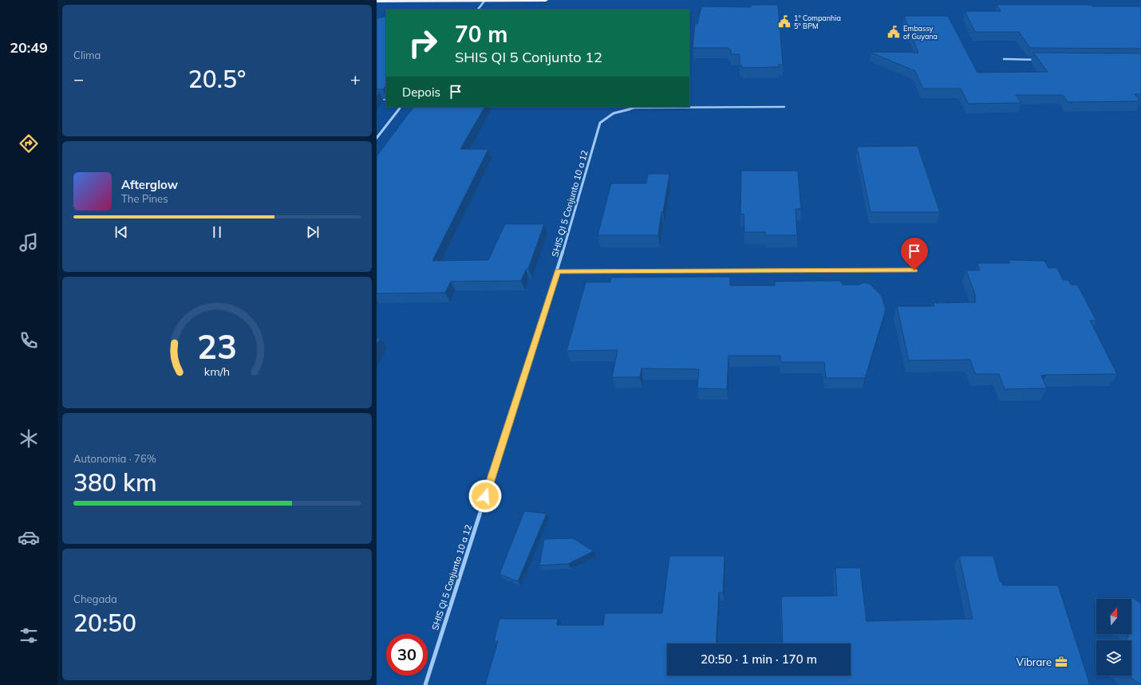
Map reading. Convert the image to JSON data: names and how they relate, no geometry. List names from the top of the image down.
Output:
{
  "streets": {
    "street": ["SHIS QI 5 Conjunto 10 a 12"]
  },
  "places": {
    "public building": ["1° Companhia 5° BPM", "Embassy of Guyana"],
    "office": ["Vibrare"]
  },
  "north": "top",
  "page": {
    "tabs": "20:49",
    "tile": [
      "Clima",
      ["Autonomia · 76%", "380 km"],
      ["Chegada", "20:50"]
    ],
    "turn": ["70 m", "SHIS QI 5 Conjunto 12"],
    "heat": ["−", "20.5°", "+"],
    "then": "Depois",
    "song": ["Afterglow", "The Pines"],
    "limit": "30",
    "trip": "20:50 · 1 min · 170 m",
    "gauge": ["23", "km/h"]
  }
}
